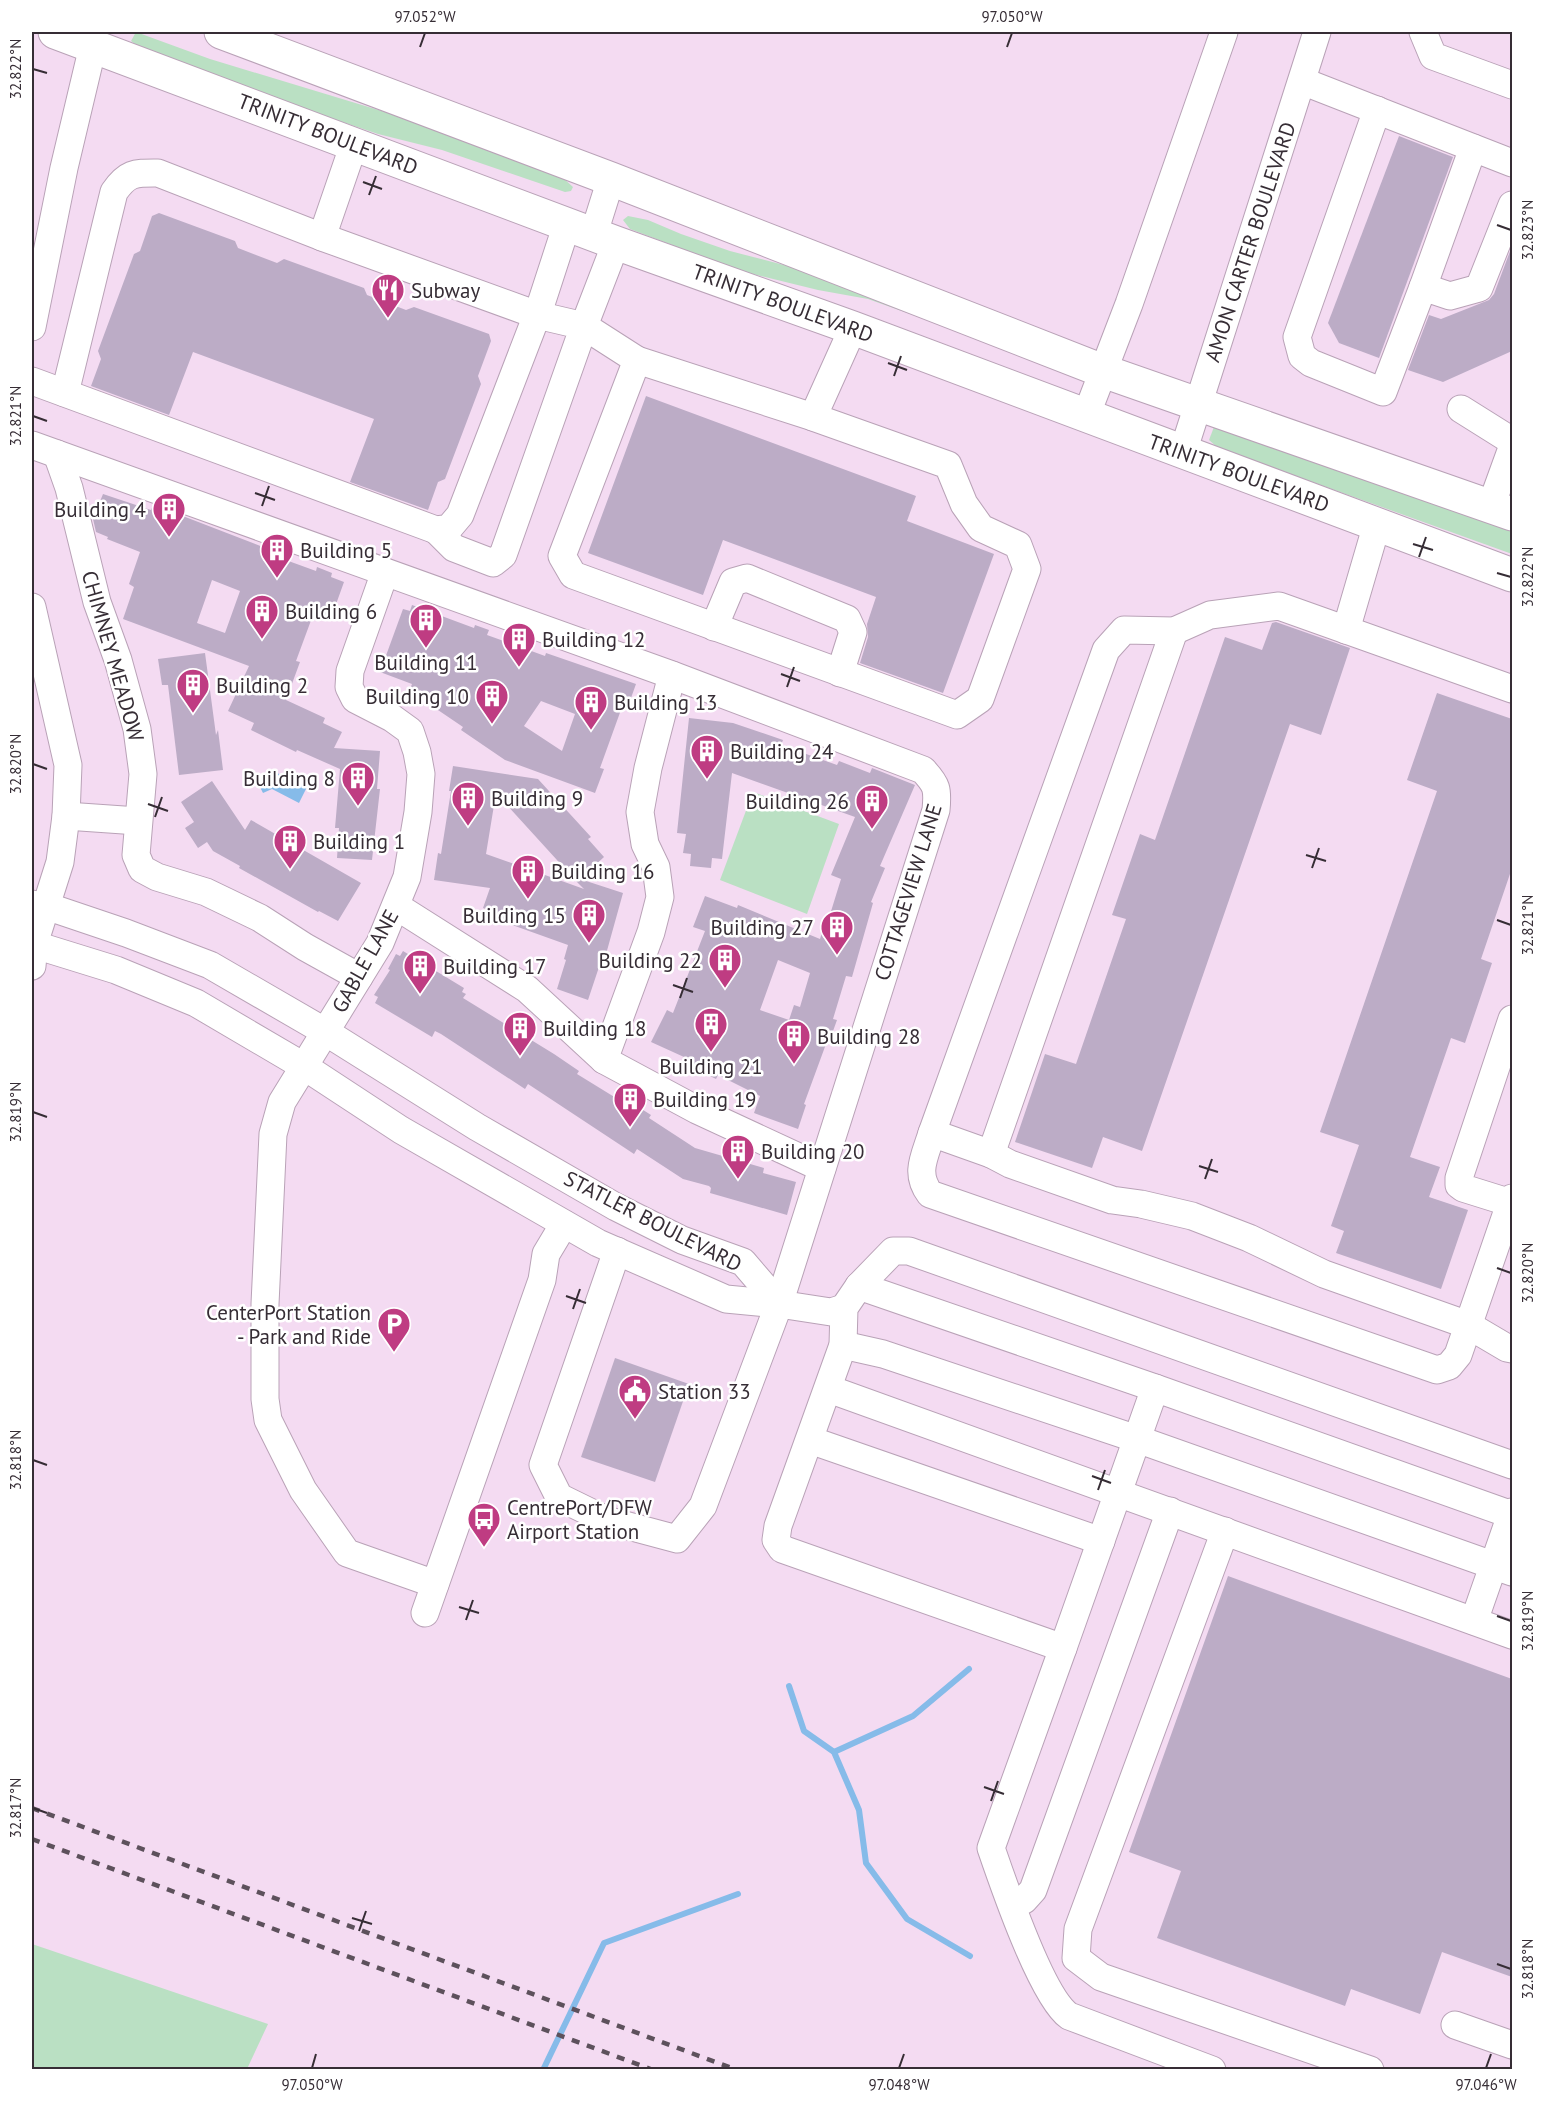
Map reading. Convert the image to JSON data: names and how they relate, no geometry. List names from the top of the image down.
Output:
{
  "streets": {
    "main road": ["TRINITY BOULEVARD"],
    "street": [
      "AMON CARTER BOULEVARD",
      "CHIMNEY MEADOW",
      "COTTAGEVIEW LANE",
      "GABLE LANE",
      "STATLER BOULEVARD"
    ]
  },
  "crossings": [
    ["TRINITY BOULEVARD", "AMON CARTER BOULEVARD"],
    ["CHIMNEY MEADOW", "COTTAGEVIEW LANE"],
    ["CHIMNEY MEADOW", "GABLE LANE"],
    ["COTTAGEVIEW LANE", "GABLE LANE"],
    ["COTTAGEVIEW LANE", "STATLER BOULEVARD"],
    ["GABLE LANE", "STATLER BOULEVARD"]
  ],
  "places": {
    "restaurant": ["Subway"],
    "building": [
      "Building 4",
      "Building 5",
      "Building 6",
      "Building 11",
      "Building 12",
      "Building 2",
      "Building 10",
      "Building 13",
      "Building 24",
      "Building 8",
      "Building 9",
      "Building 26",
      "Building 1",
      "Building 16",
      "Building 15",
      "Building 27",
      "Building 22",
      "Building 17",
      "Building 21",
      "Building 18",
      "Building 28",
      "Building 19",
      "Building 20"
    ],
    "parking": ["CenterPort Station - Park and Ride"],
    "public building": ["Station 33"],
    "bus stop": ["CentrePort/DFW Airport Station"]
  },
  "coordinates": [
    "97.052°W",
    "97.050°W",
    "32.822°N",
    "32.823°N",
    "32.821°N",
    "32.820°N",
    "32.819°N",
    "32.818°N",
    "32.817°N",
    "97.048°W",
    "97.046°W"
  ]
}
